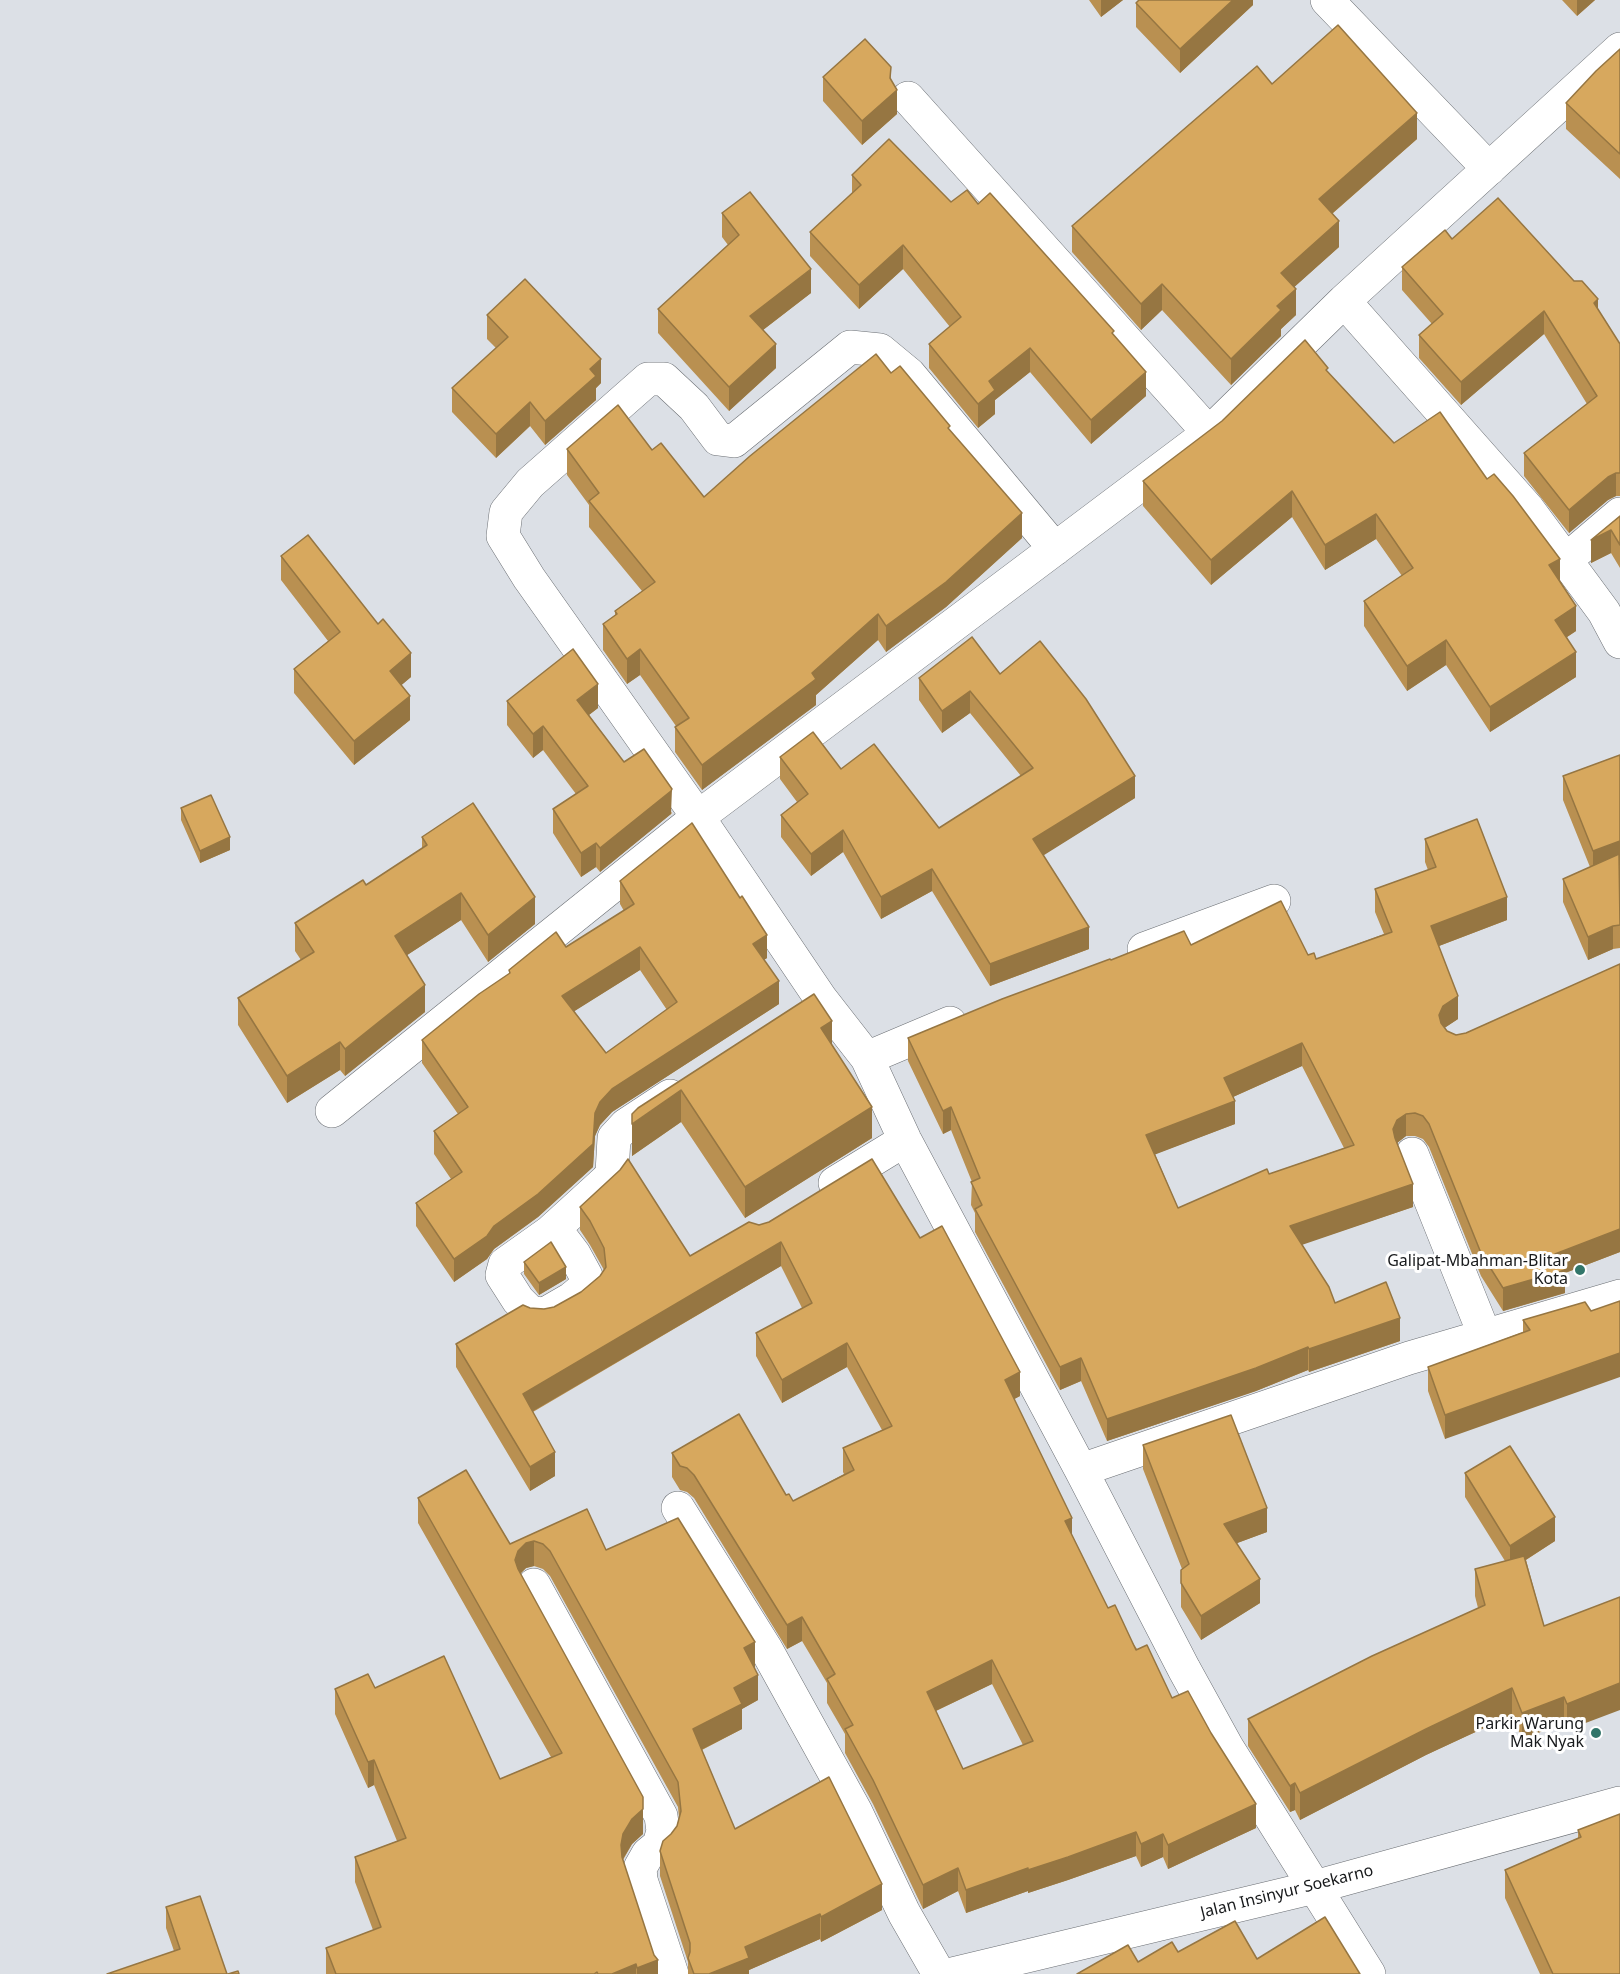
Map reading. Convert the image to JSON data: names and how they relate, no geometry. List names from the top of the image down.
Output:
{
  "streets": {
    "street": ["Jalan Insinyur Soekarno"]
  },
  "places": ["Galipat-Mbahman-Blitar Kota", "Parkir Warung Mak Nyak"]
}
